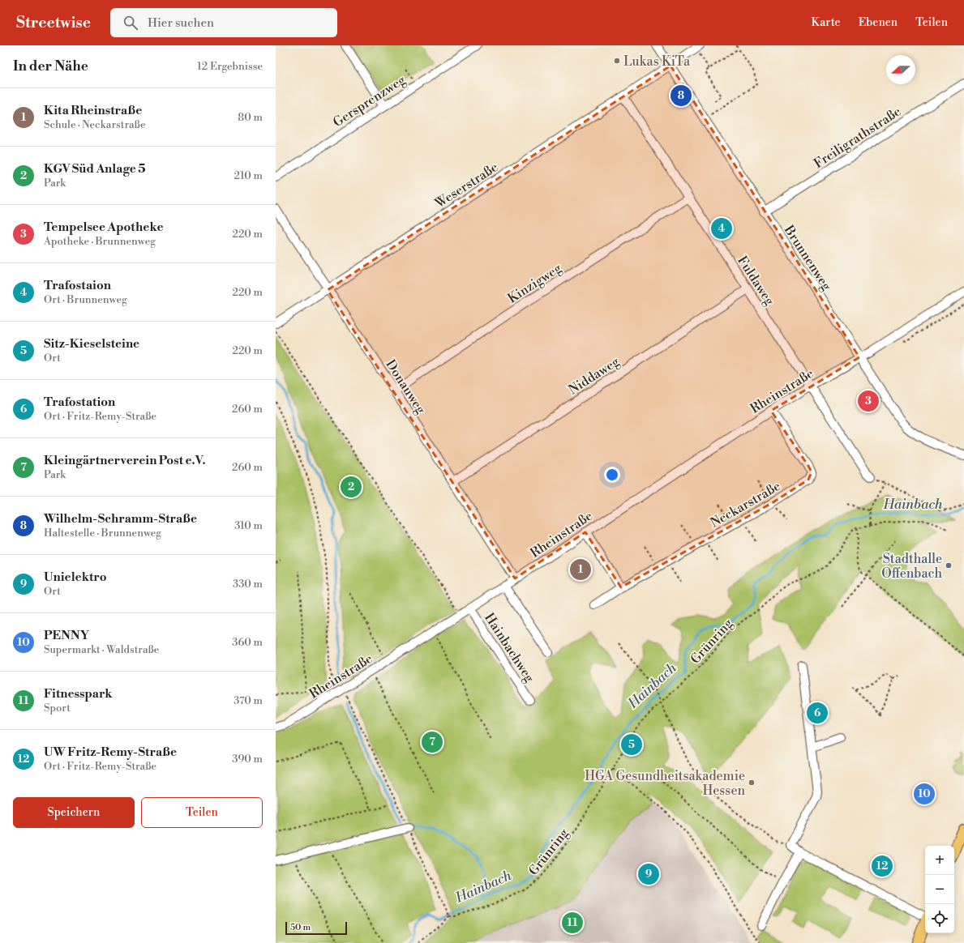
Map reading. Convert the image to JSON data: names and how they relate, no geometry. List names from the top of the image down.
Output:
{
  "streets": {
    "street": [
      "Gersprenzweg",
      "Freiligrathstraße",
      "Weserstraße",
      "Brunnenweg",
      "Fuldaweg",
      "Kinzigweg",
      "Niddaweg",
      "Donauweg",
      "Rheinstraße",
      "Neckarstraße",
      "Hainbachweg"
    ],
    "path": ["Grünring"]
  },
  "crossings": [
    ["Freiligrathstraße", "Brunnenweg"],
    ["Weserstraße", "Brunnenweg"],
    ["Weserstraße", "Fuldaweg"],
    ["Weserstraße", "Donauweg"],
    ["Brunnenweg", "Rheinstraße"],
    ["Fuldaweg", "Kinzigweg"],
    ["Fuldaweg", "Niddaweg"],
    ["Fuldaweg", "Rheinstraße"],
    ["Kinzigweg", "Donauweg"],
    ["Niddaweg", "Donauweg"],
    ["Donauweg", "Rheinstraße"],
    ["Rheinstraße", "Neckarstraße"],
    ["Rheinstraße", "Hainbachweg"]
  ],
  "water": ["Hainbach"],
  "places": ["Lukas KiTa", "Stadthalle Offenbach", "HGA Gesundheitsakademie Hessen"],
  "scale_bar": "50 m",
  "north": "left",
  "page": {
    "header": "Streetwise",
    "search": "Hier suchen",
    "nav": ["Karte", "Ebenen", "Teilen"],
    "heading": ["In der Nähe", "12 Ergebnisse"],
    "pins": [
      "8",
      "4",
      "3",
      "2",
      "1",
      "6",
      "7",
      "5",
      "10",
      "12",
      "9",
      "11"
    ],
    "list": [
      {
        "mark": "1",
        "name": "Kita Rheinstraße",
        "note": "Schule · Neckarstraße",
        "value": "80 m"
      },
      {
        "mark": "2",
        "name": "KGV Süd Anlage 5",
        "note": "Park",
        "value": "210 m"
      },
      {
        "mark": "3",
        "name": "Tempelsee Apotheke",
        "note": "Apotheke · Brunnenweg",
        "value": "220 m"
      },
      {
        "mark": "4",
        "name": "Trafostaion",
        "note": "Ort · Brunnenweg",
        "value": "220 m"
      },
      {
        "mark": "5",
        "name": "Sitz-Kieselsteine",
        "note": "Ort",
        "value": "220 m"
      },
      {
        "mark": "6",
        "name": "Trafostation",
        "note": "Ort · Fritz-Remy-Straße",
        "value": "260 m"
      },
      {
        "mark": "7",
        "name": "Kleingärtnerverein Post e.V.",
        "note": "Park",
        "value": "260 m"
      },
      {
        "mark": "8",
        "name": "Wilhelm-Schramm-Straße",
        "note": "Haltestelle · Brunnenweg",
        "value": "310 m"
      },
      {
        "mark": "9",
        "name": "Unielektro",
        "note": "Ort",
        "value": "330 m"
      },
      {
        "mark": "10",
        "name": "PENNY",
        "note": "Supermarkt · Waldstraße",
        "value": "360 m"
      },
      {
        "mark": "11",
        "name": "Fitnesspark",
        "note": "Sport",
        "value": "370 m"
      },
      {
        "mark": "12",
        "name": "UW Fritz-Remy-Straße",
        "note": "Ort · Fritz-Remy-Straße",
        "value": "390 m"
      }
    ],
    "buttons": ["Speichern", "Teilen"],
    "map_buttons": ["+", "−"],
    "scale": "50 m"
  }
}
